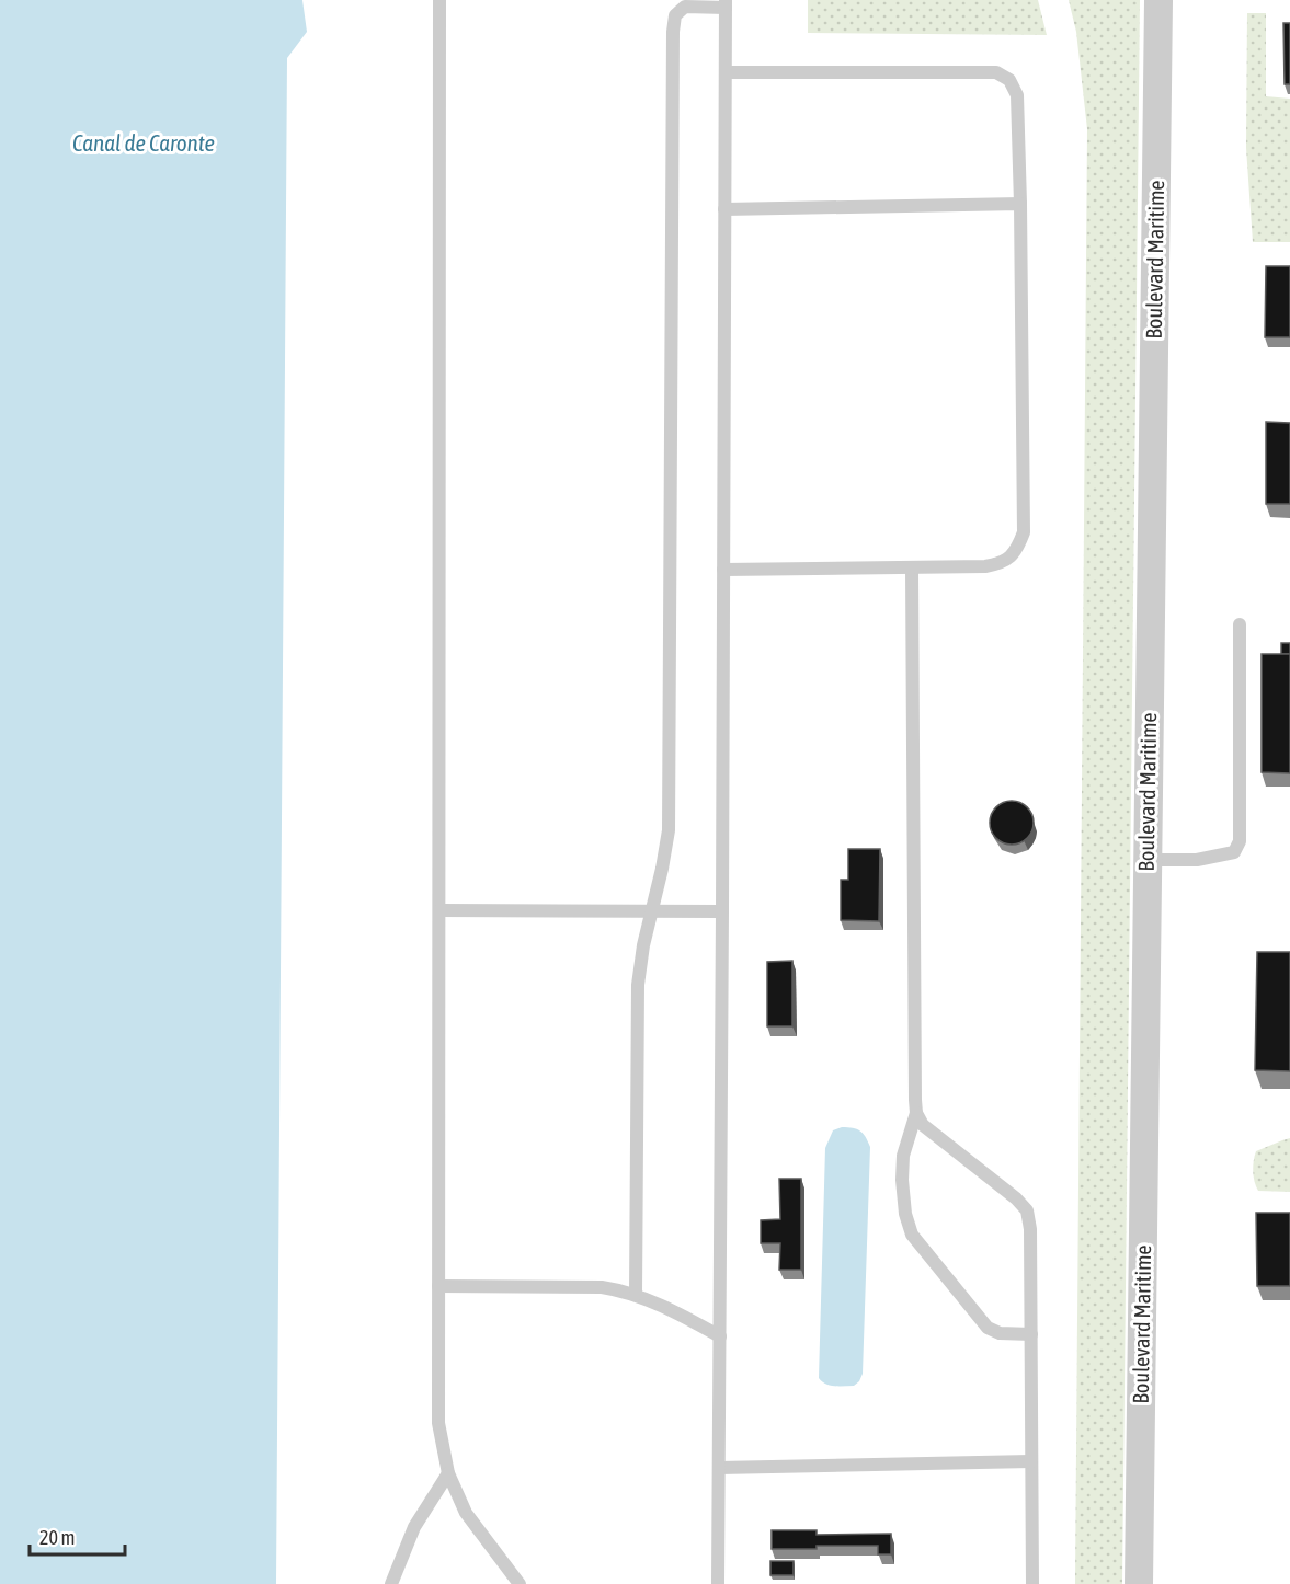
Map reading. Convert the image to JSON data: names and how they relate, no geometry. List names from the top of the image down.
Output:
{
  "streets": {
    "street": ["Boulevard Maritime"]
  },
  "water": ["Canal de Caronte"],
  "scale_bar": "20 m"
}
